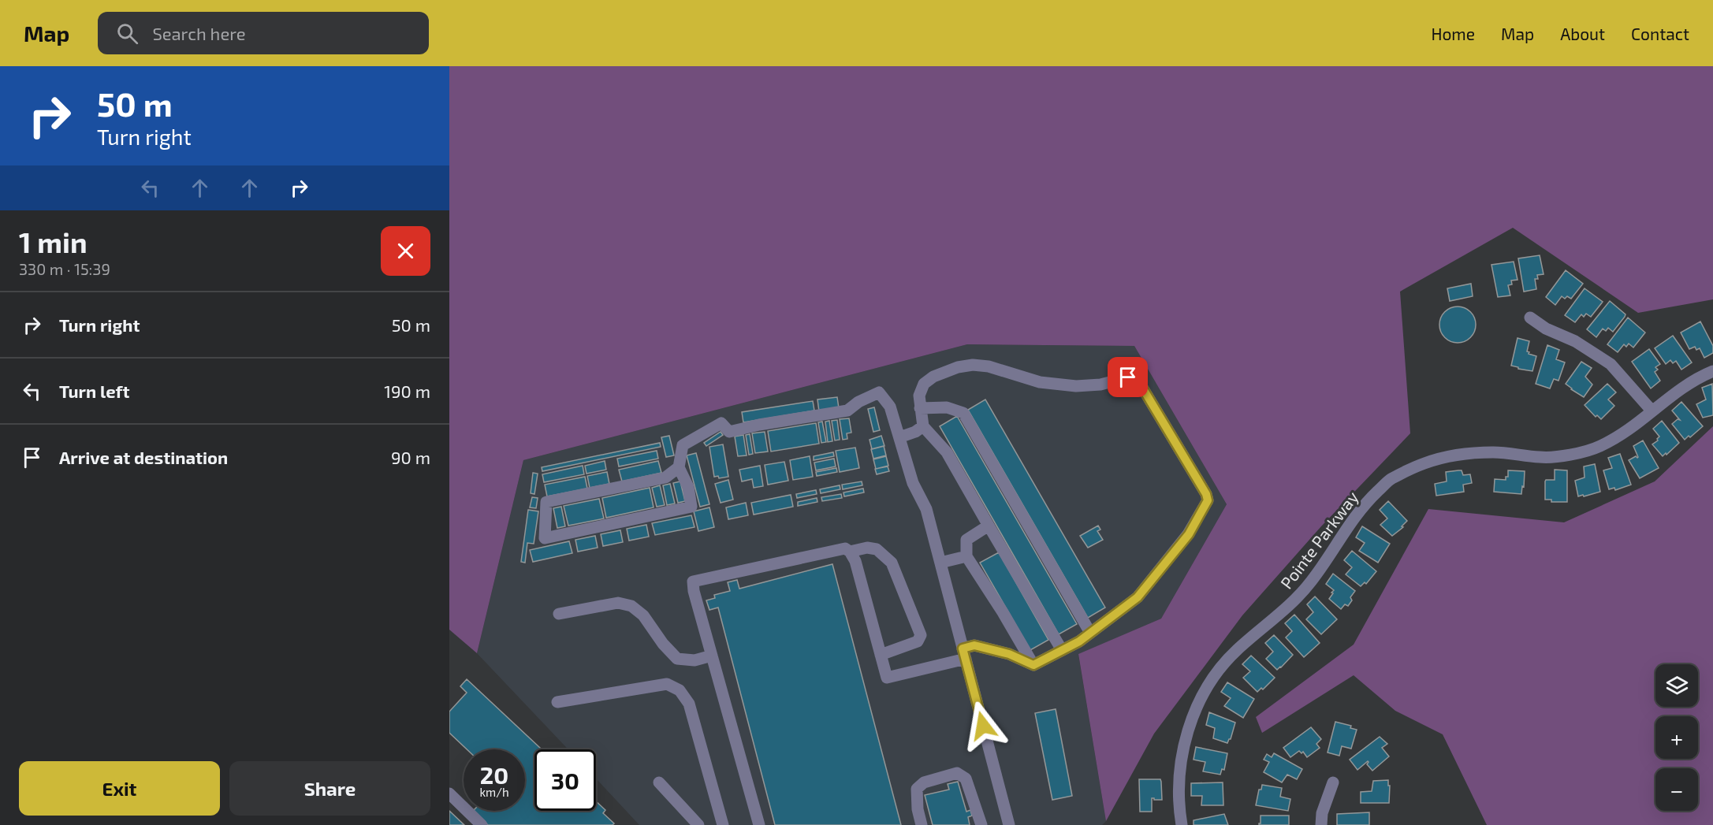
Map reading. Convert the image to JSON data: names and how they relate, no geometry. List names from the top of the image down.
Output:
{
  "streets": {
    "street": ["Pointe Parkway"]
  },
  "page": {
    "header": "Map",
    "search": "Search here",
    "nav": [
      "Home",
      "Map",
      "About",
      "Contact"
    ],
    "turn": ["50 m", "Turn right"],
    "heading": ["1 min", "330 m · 15:39"],
    "list": [
      {
        "name": "Turn right",
        "value": "50 m"
      },
      {
        "name": "Turn left",
        "value": "190 m"
      },
      {
        "name": "Arrive at destination",
        "value": "90 m"
      }
    ],
    "map_buttons": ["+", "−"],
    "speed": "20 km/h",
    "limit": "30",
    "buttons": ["Exit", "Share"]
  }
}
